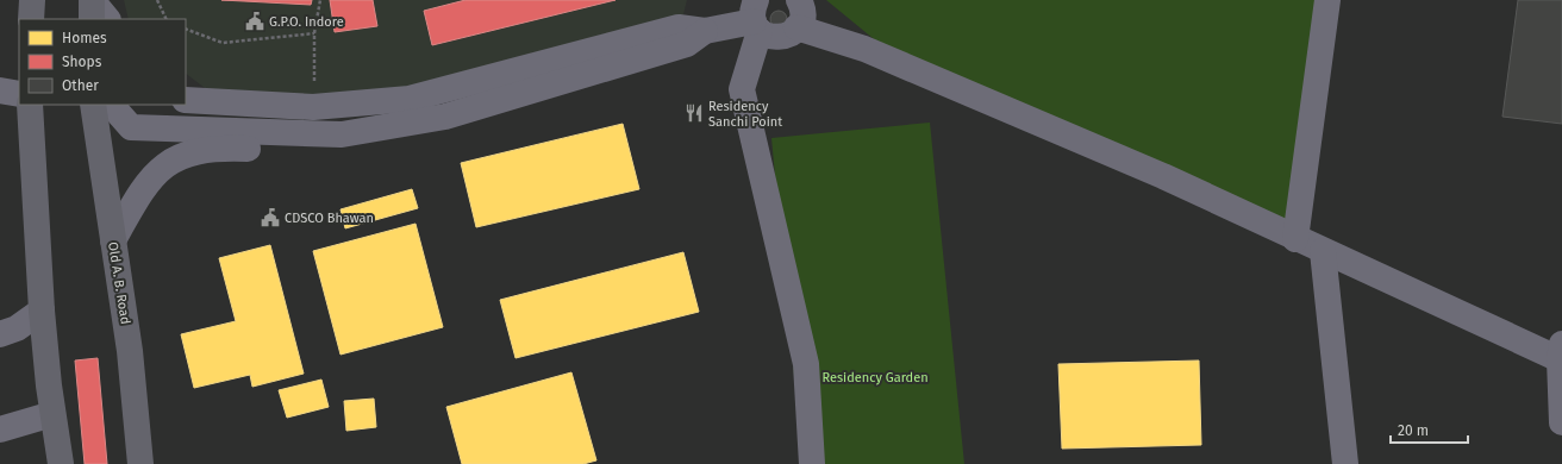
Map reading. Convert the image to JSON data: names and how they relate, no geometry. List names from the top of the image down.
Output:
{
  "streets": {
    "main road": ["Old A. B. Road"]
  },
  "parks": ["Residency Garden"],
  "places": {
    "public building": ["G.P.O. Indore", "CDSCO Bhawan"],
    "restaurant": ["Residency Sanchi Point"]
  },
  "legend": ["Homes", "Shops", "Other"],
  "scale_bar": "20 m"
}
